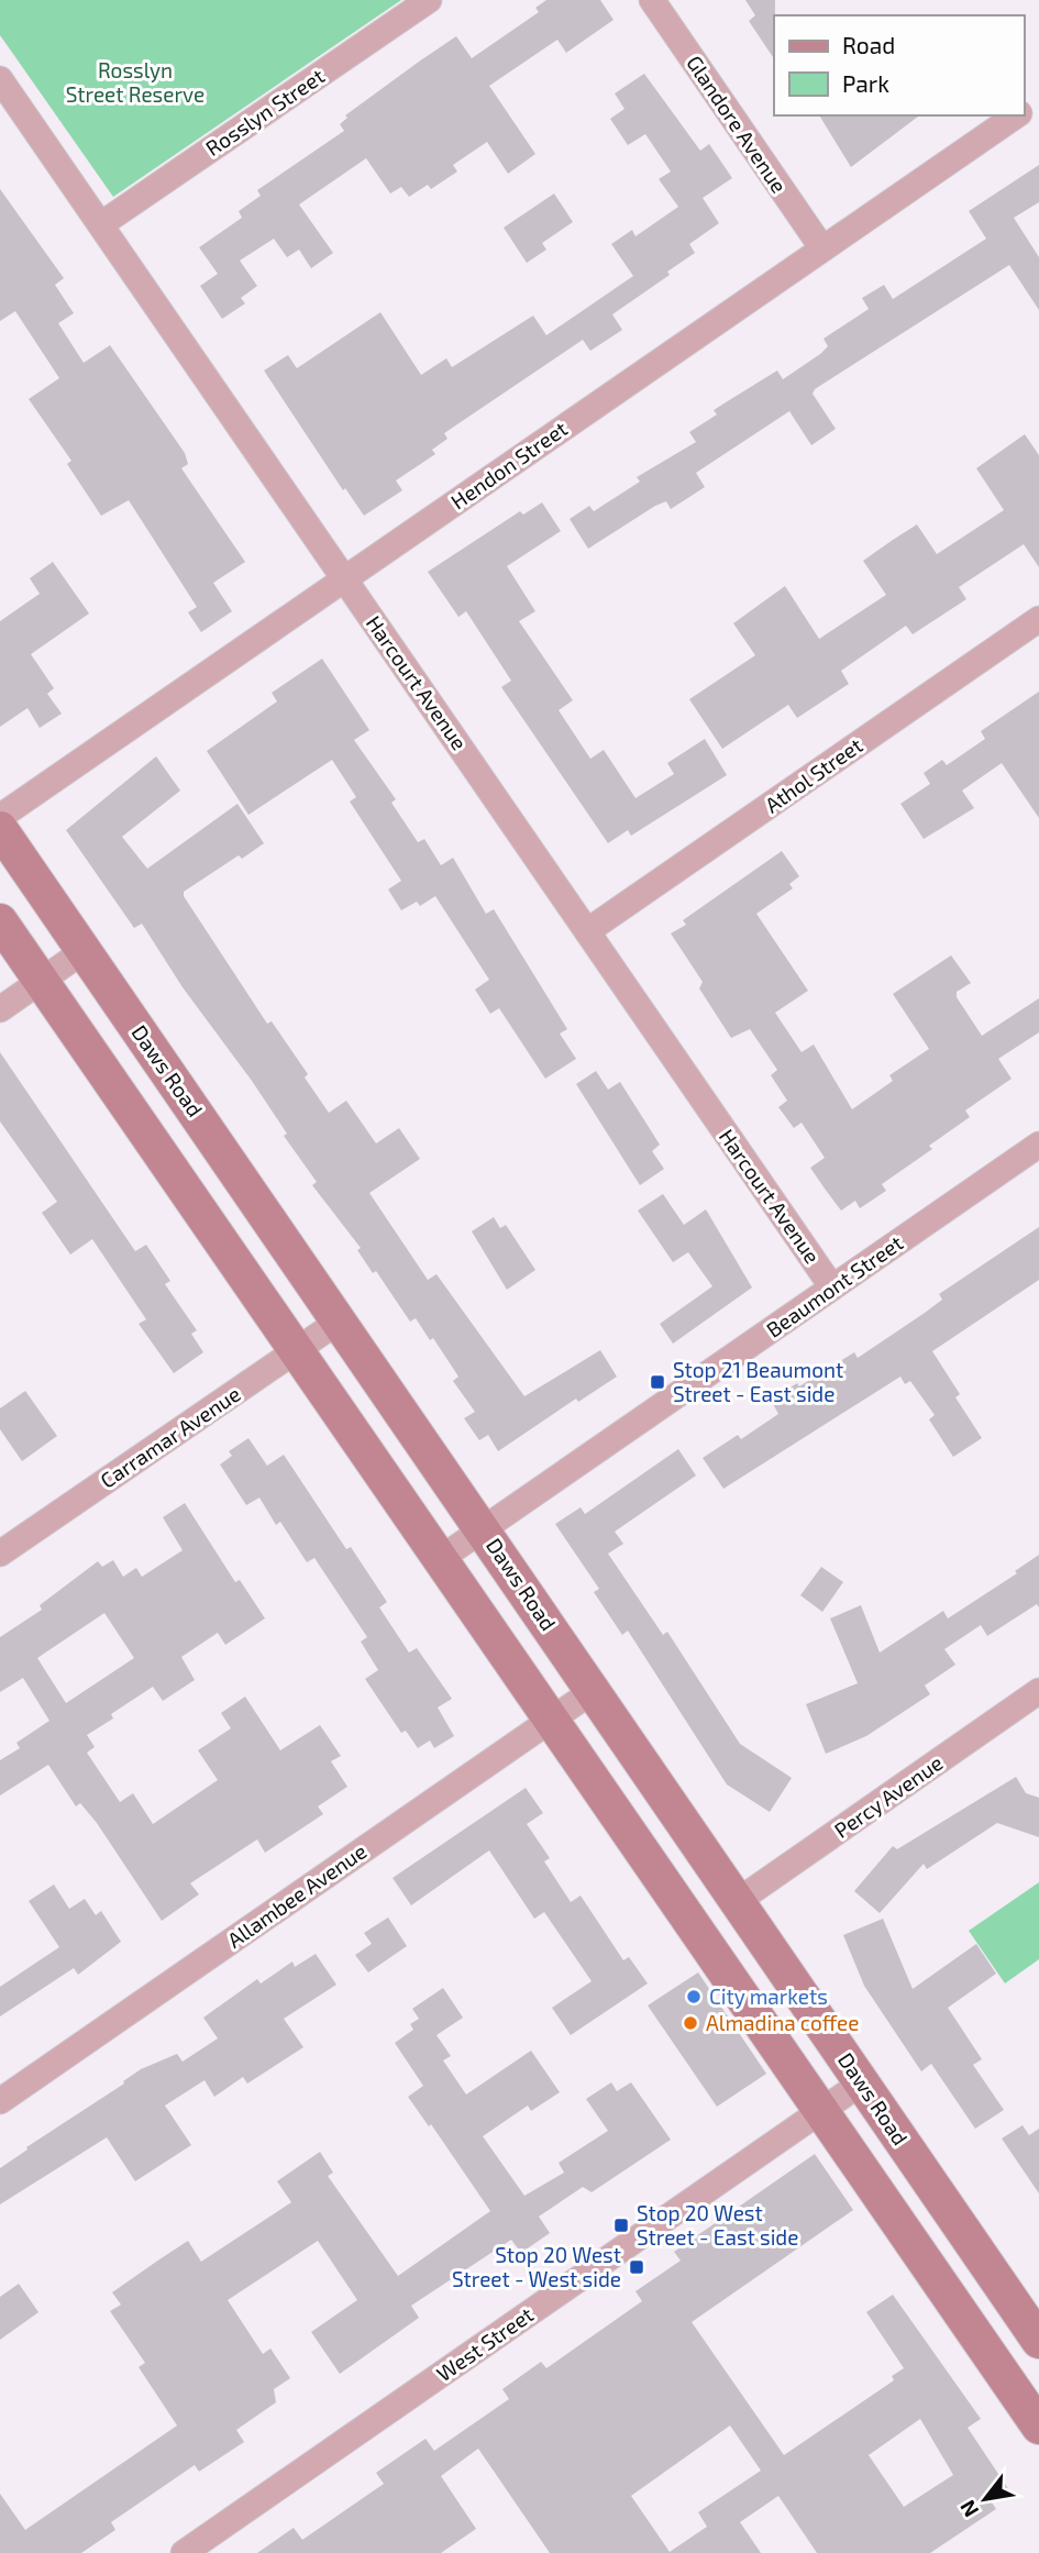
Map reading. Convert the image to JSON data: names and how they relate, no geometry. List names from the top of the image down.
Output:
{
  "streets": {
    "main road": ["Daws Road"],
    "street": [
      "Rosslyn Street",
      "Glandore Avenue",
      "Hendon Street",
      "Harcourt Avenue",
      "Athol Street",
      "Beaumont Street",
      "Carramar Avenue",
      "Percy Avenue",
      "Allambee Avenue",
      "West Street"
    ]
  },
  "crossings": [
    ["Rosslyn Street", "Harcourt Avenue"],
    ["Glandore Avenue", "Hendon Street"],
    ["Hendon Street", "Harcourt Avenue"],
    ["Harcourt Avenue", "Athol Street"],
    ["Harcourt Avenue", "Beaumont Street"],
    ["Daws Road", "Beaumont Street"],
    ["Daws Road", "Carramar Avenue"],
    ["Daws Road", "Percy Avenue"],
    ["Daws Road", "Allambee Avenue"],
    ["Daws Road", "West Street"]
  ],
  "parks": ["Rosslyn Street Reserve"],
  "places": {
    "transit": ["Stop 21 Beaumont Street - East side", "Stop 20 West Street - East side", "Stop 20 West Street - West side"],
    "other": ["City markets", "Almadina coffee"]
  },
  "legend": ["Road", "Park"],
  "north": "bottom left"
}
